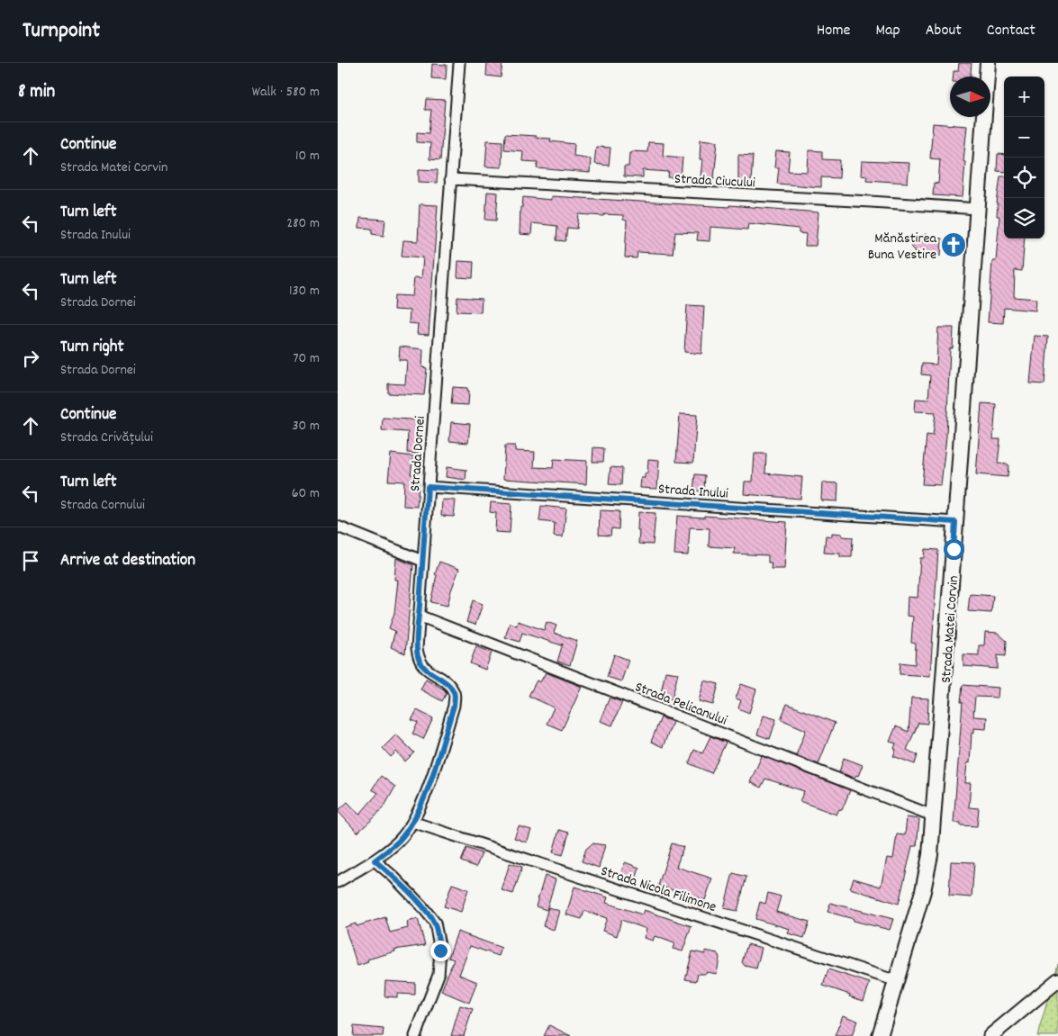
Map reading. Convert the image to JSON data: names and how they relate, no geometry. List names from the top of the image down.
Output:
{
  "streets": {
    "main road": ["Strada Matei Corvin"],
    "street": [
      "Strada Ciucului",
      "Strada Dornei",
      "Strada Inului",
      "Strada Pelicanului",
      "Strada Nicola Filimone"
    ]
  },
  "crossings": [
    ["Strada Ciucului", "Strada Dornei"],
    ["Strada Ciucului", "Strada Matei Corvin"],
    ["Strada Dornei", "Strada Inului"],
    ["Strada Dornei", "Strada Pelicanului"],
    ["Strada Dornei", "Strada Nicola Filimone"],
    ["Strada Inului", "Strada Matei Corvin"],
    ["Strada Matei Corvin", "Strada Pelicanului"],
    ["Strada Matei Corvin", "Strada Nicola Filimone"]
  ],
  "places": {
    "church": ["Mănăstirea Buna Vestire"]
  },
  "north": "right",
  "page": {
    "header": "Turnpoint",
    "nav": [
      "Home",
      "Map",
      "About",
      "Contact"
    ],
    "heading": ["8 min", "Walk · 580 m"],
    "map_buttons": ["+", "−"],
    "list": [
      ["Continue", "Strada Matei Corvin", "10 m"],
      ["Turn left", "Strada Inului", "280 m"],
      ["Turn left", "Strada Dornei", "130 m"],
      ["Turn right", "Strada Dornei", "70 m"],
      ["Continue", "Strada Crivățului", "30 m"],
      ["Turn left", "Strada Cornului", "60 m"],
      "Arrive at destination"
    ]
  }
}
